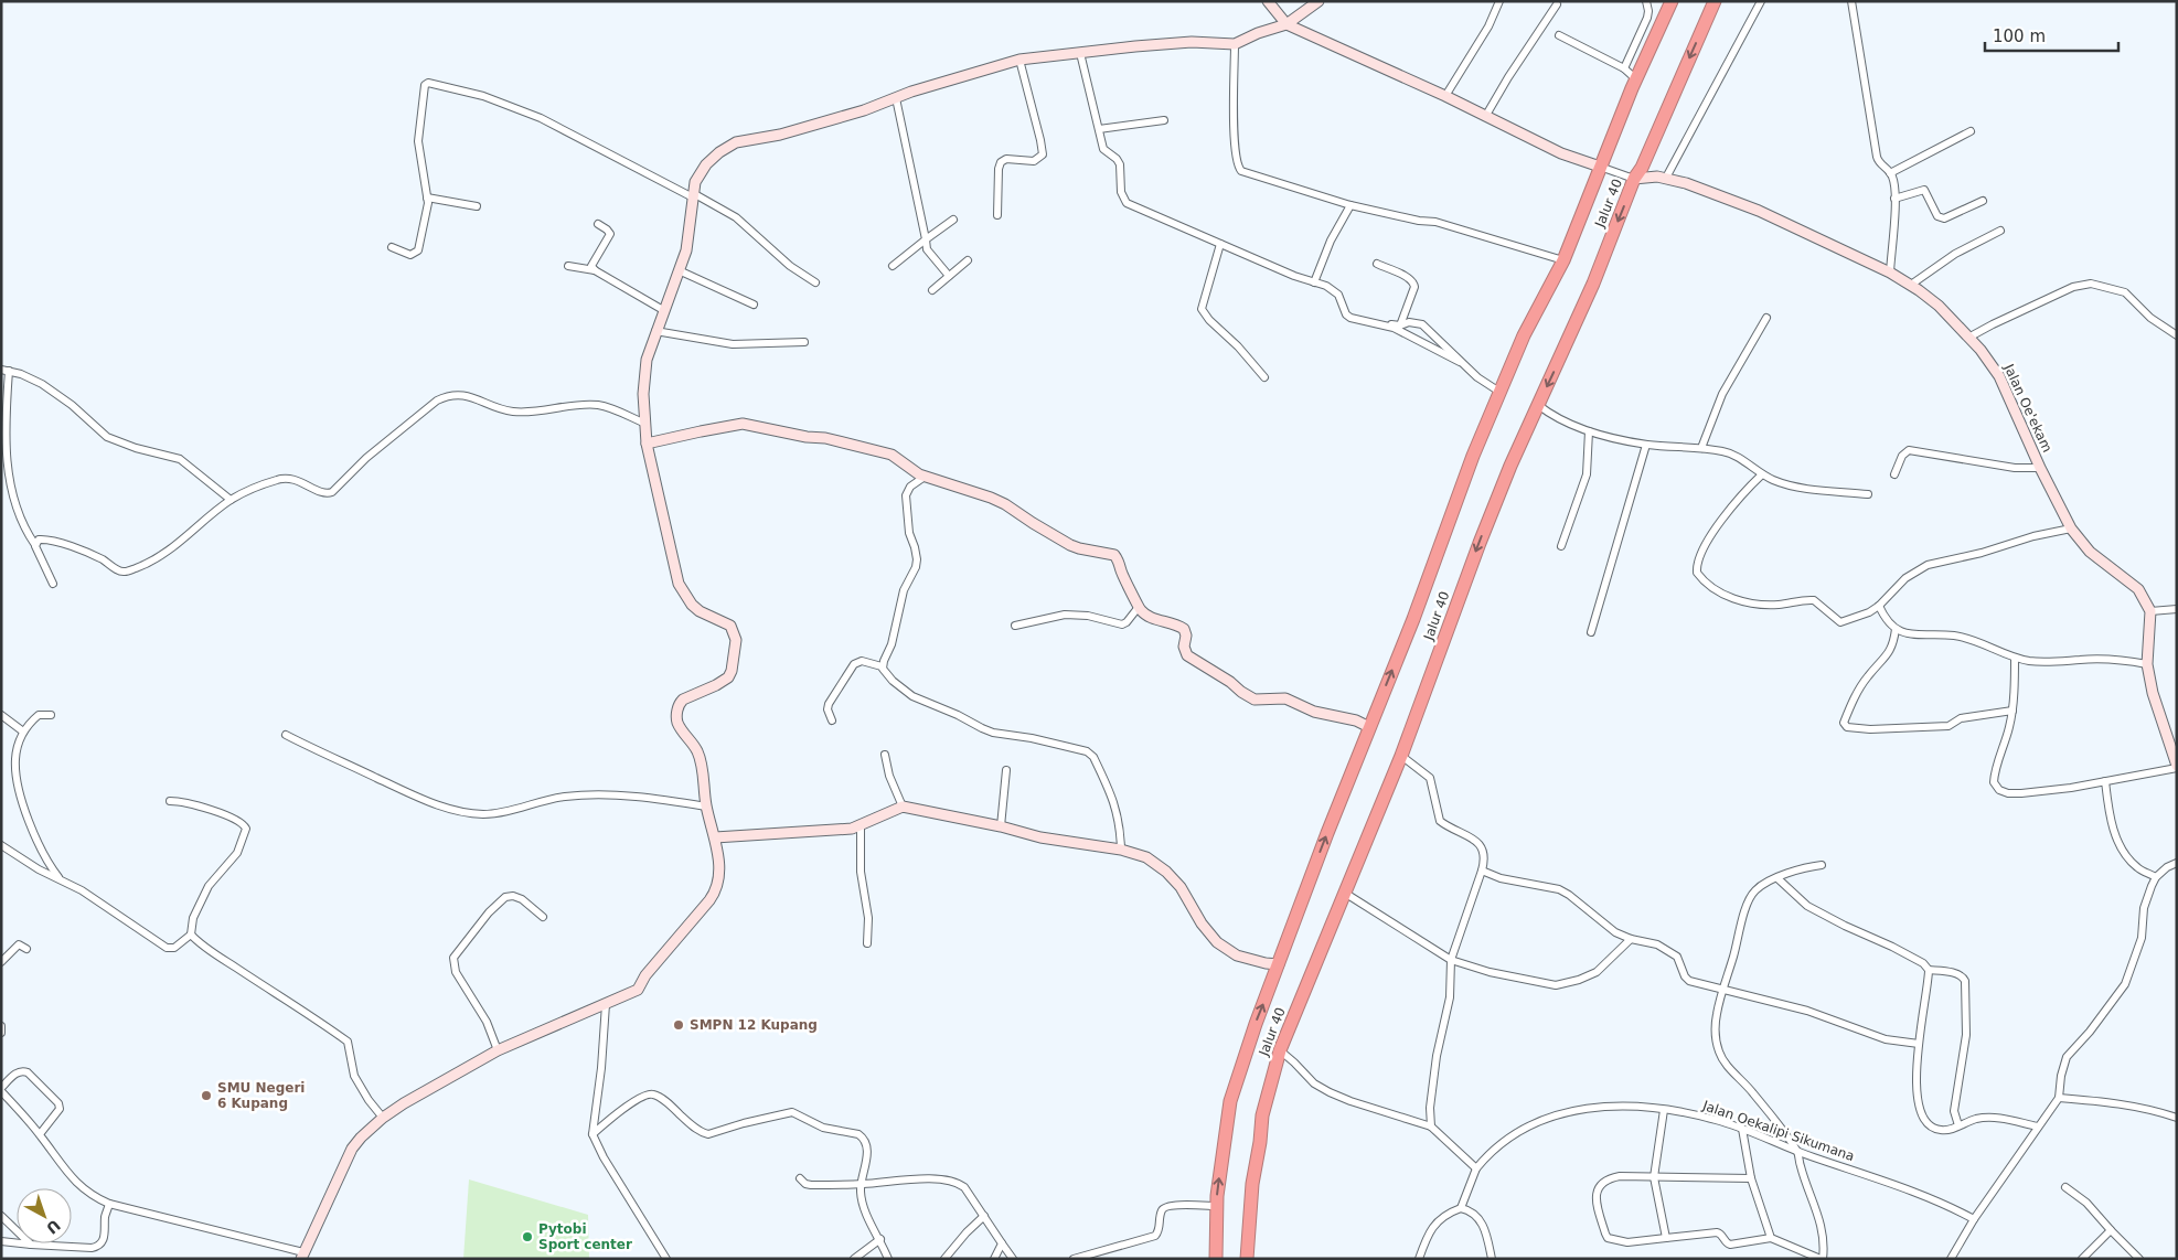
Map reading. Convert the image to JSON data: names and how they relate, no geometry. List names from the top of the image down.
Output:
{
  "streets": {
    "highway": ["Jalur 40"],
    "street": ["Jalan Oe'ekam", "Jalan Oekalipi Sikumana"]
  },
  "crossings": [
    ["Jalur 40", "Jalan Oe'ekam"]
  ],
  "places": ["SMPN 12 Kupang", "SMU Negeri 6 Kupang", "Pytobi Sport center"],
  "scale_bar": "100 m",
  "north": "bottom right"
}
